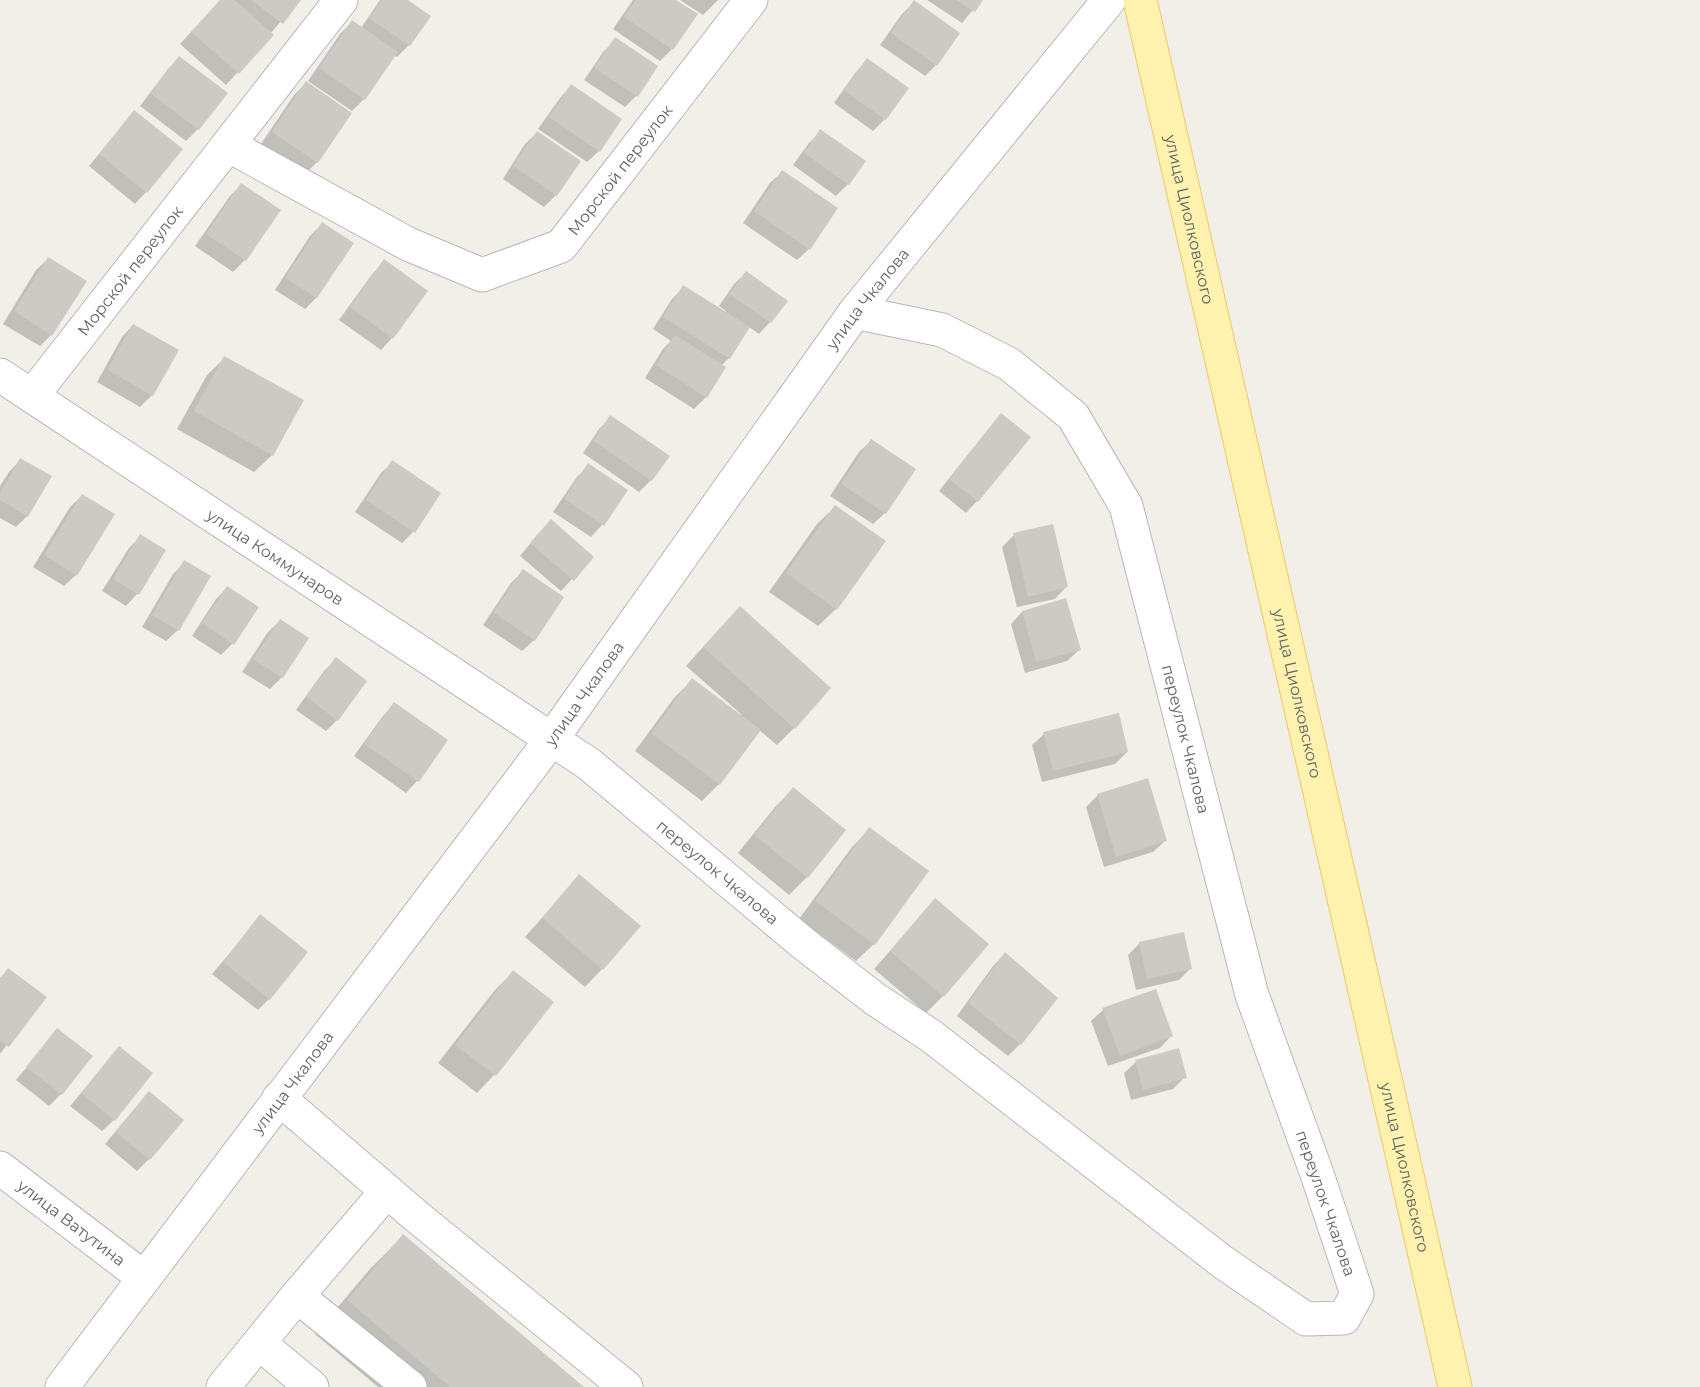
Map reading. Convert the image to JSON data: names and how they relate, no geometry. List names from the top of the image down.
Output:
{
  "streets": {
    "main road": ["улица Циолковского"],
    "street": [
      "Морской переулок",
      "улица Чкалова",
      "улица Коммунаров",
      "переулок Чкалова",
      "улица Ватутина"
    ]
  },
  "crossings": [
    ["Морской переулок", "улица Коммунаров"],
    ["улица Чкалова", "улица Коммунаров"],
    ["улица Чкалова", "переулок Чкалова"],
    ["улица Чкалова", "улица Ватутина"],
    ["улица Коммунаров", "переулок Чкалова"]
  ]
}
